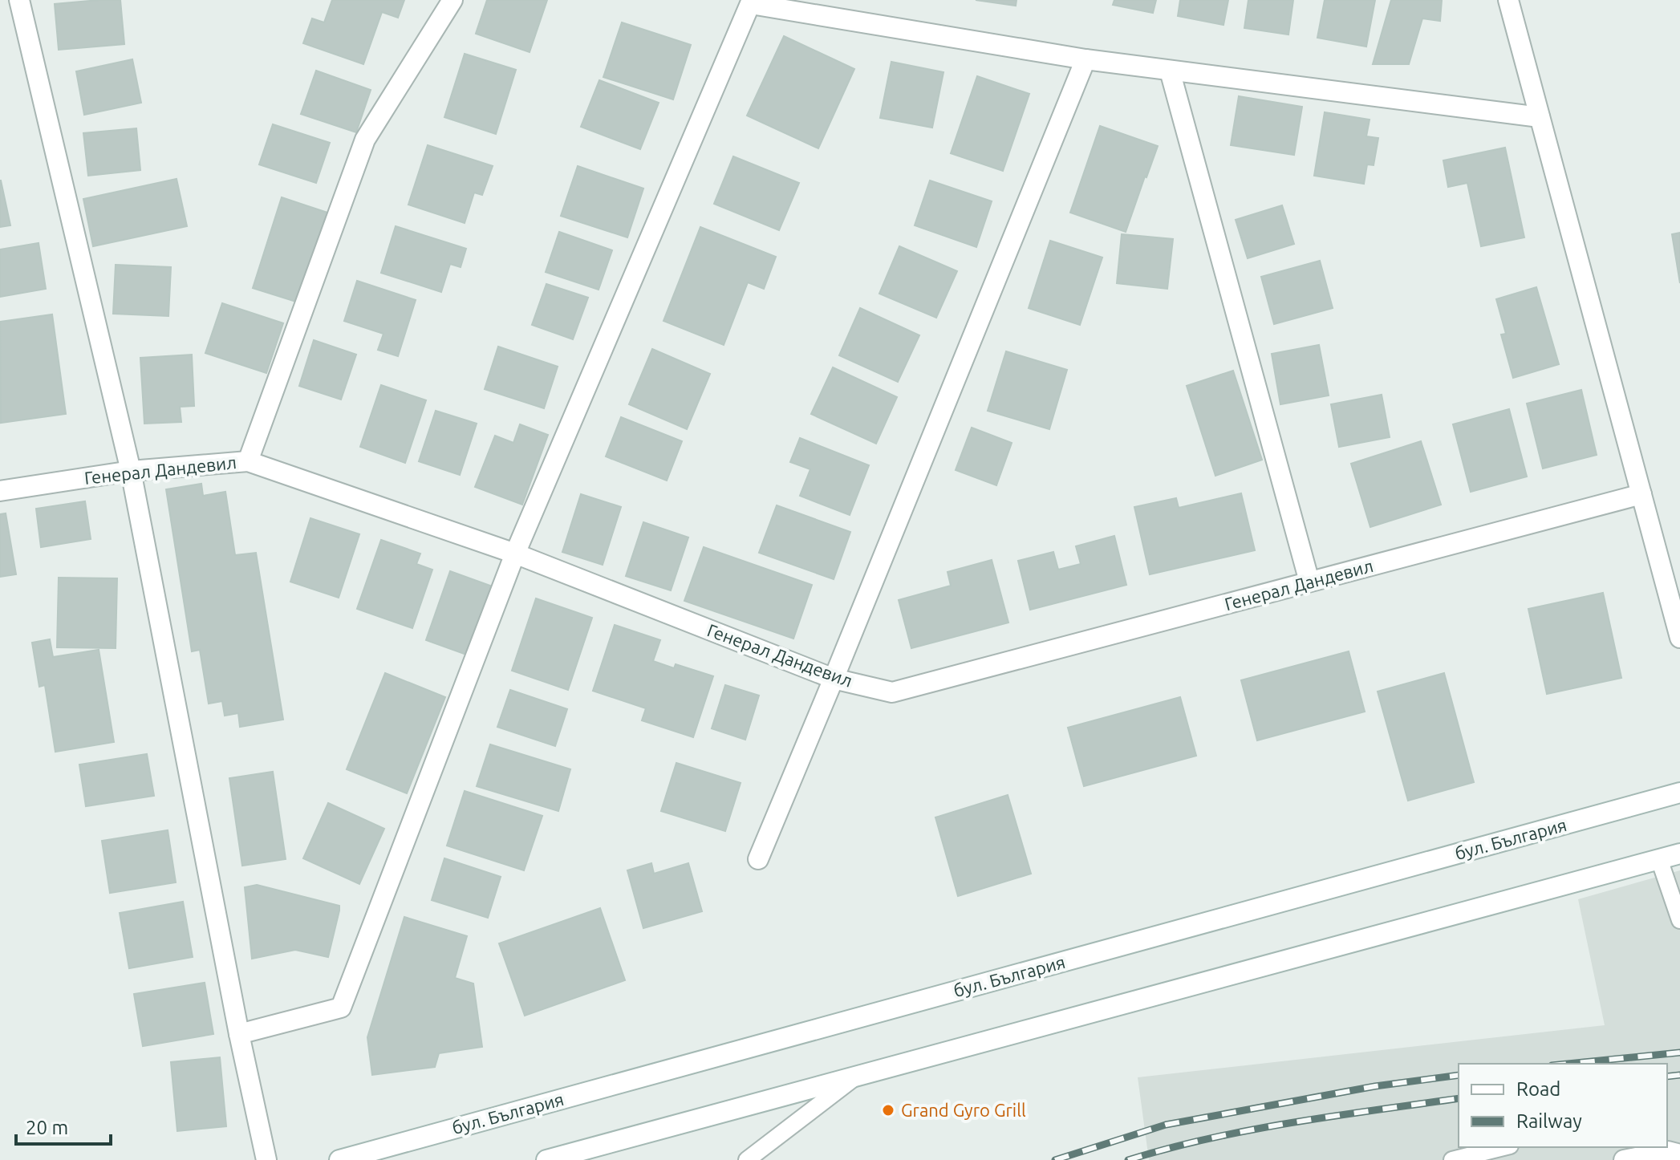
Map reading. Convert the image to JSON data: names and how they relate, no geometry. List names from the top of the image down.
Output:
{
  "streets": {
    "street": ["Генерал Дандевил", "бул. България"]
  },
  "places": ["Grand Gyro Grill"],
  "legend": ["Road", "Railway"],
  "scale_bar": "20 m"
}
